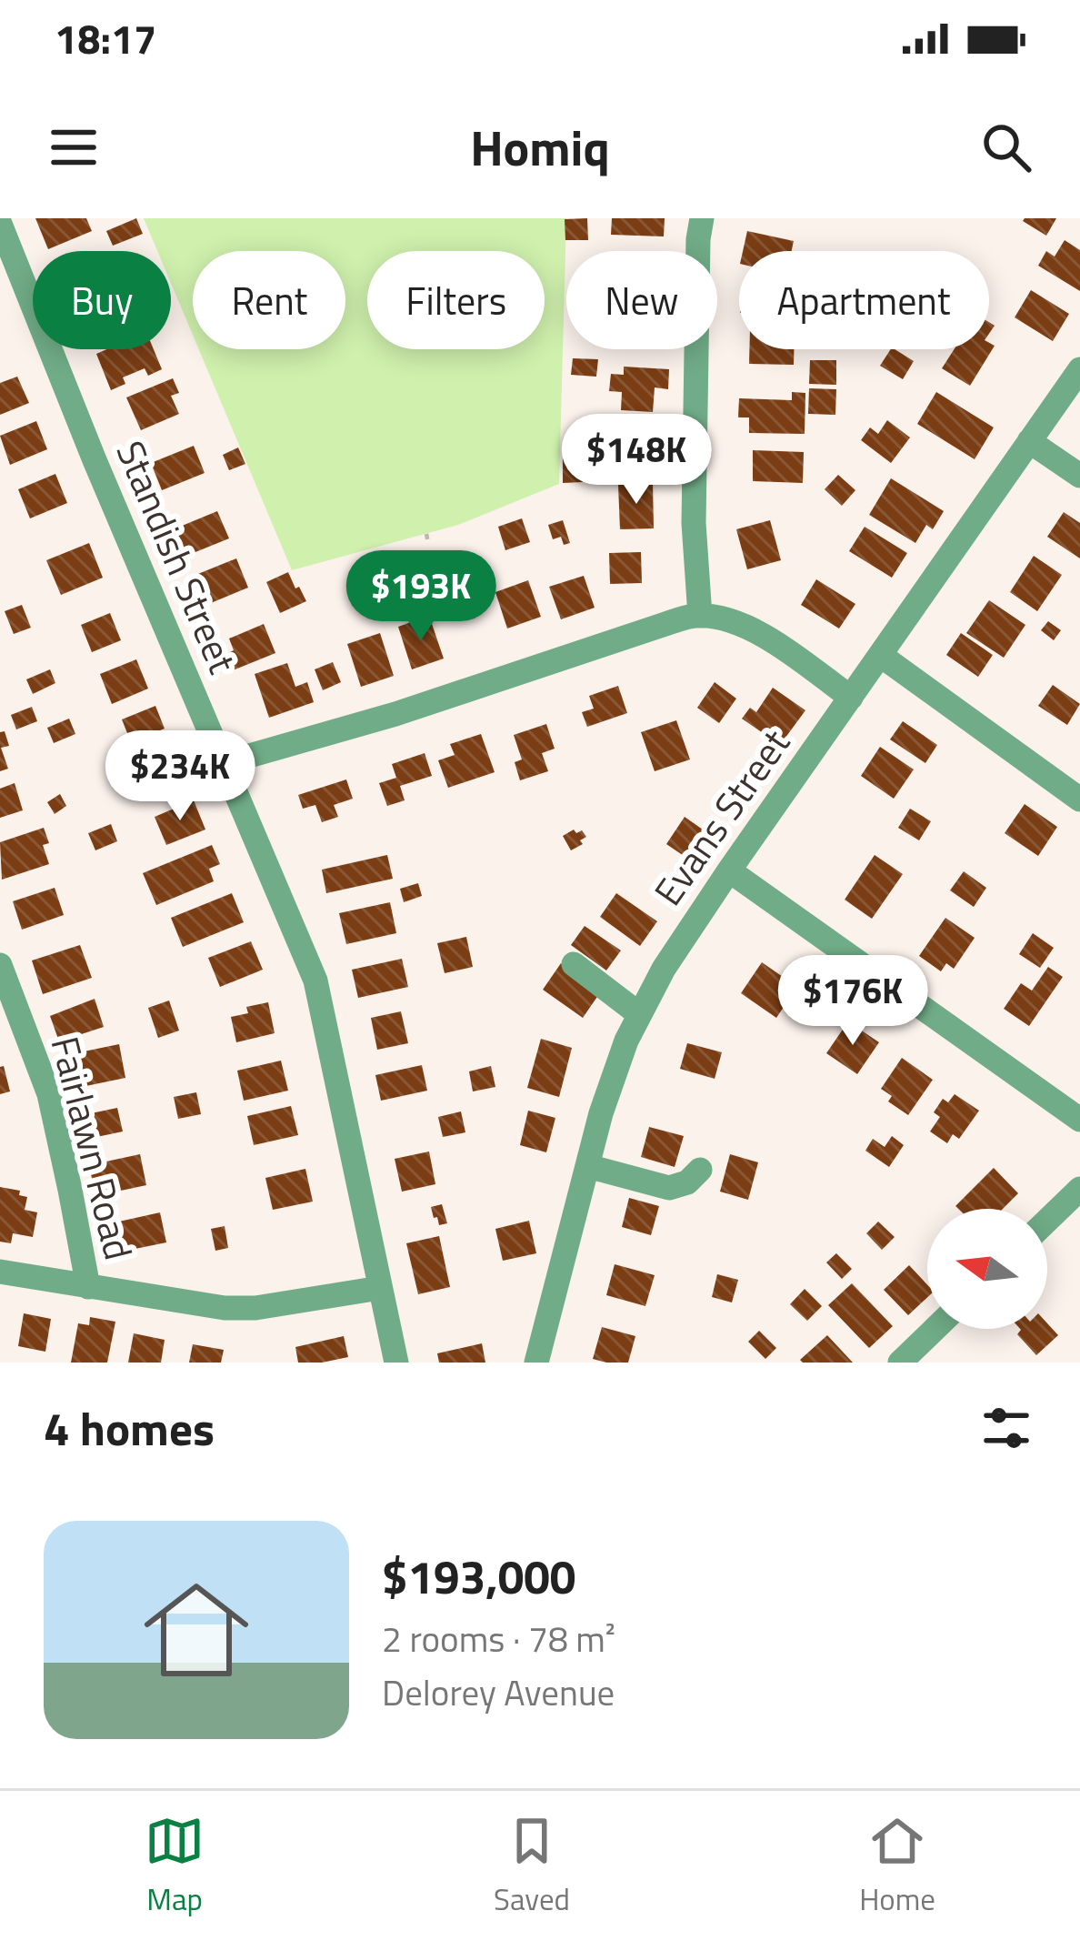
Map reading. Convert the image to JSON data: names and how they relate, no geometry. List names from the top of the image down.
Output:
{
  "streets": {
    "street": ["Standish Street", "Evans Street", "Fairlawn Road"]
  },
  "north": "left",
  "page": {
    "status": "18:17",
    "header": "Homiq",
    "chip": [
      "Buy",
      "Rent",
      "Filters",
      "New",
      "Apartment"
    ],
    "price": [
      "$148K",
      "$193K",
      "$234K",
      "$176K"
    ],
    "heading": "4 homes",
    "list": [
      {
        "name": "$193,000",
        "note": "2 rooms · 78 m² · Delorey Avenue"
      }
    ],
    "tabs": ["Map", "Saved", "Home"]
  }
}
